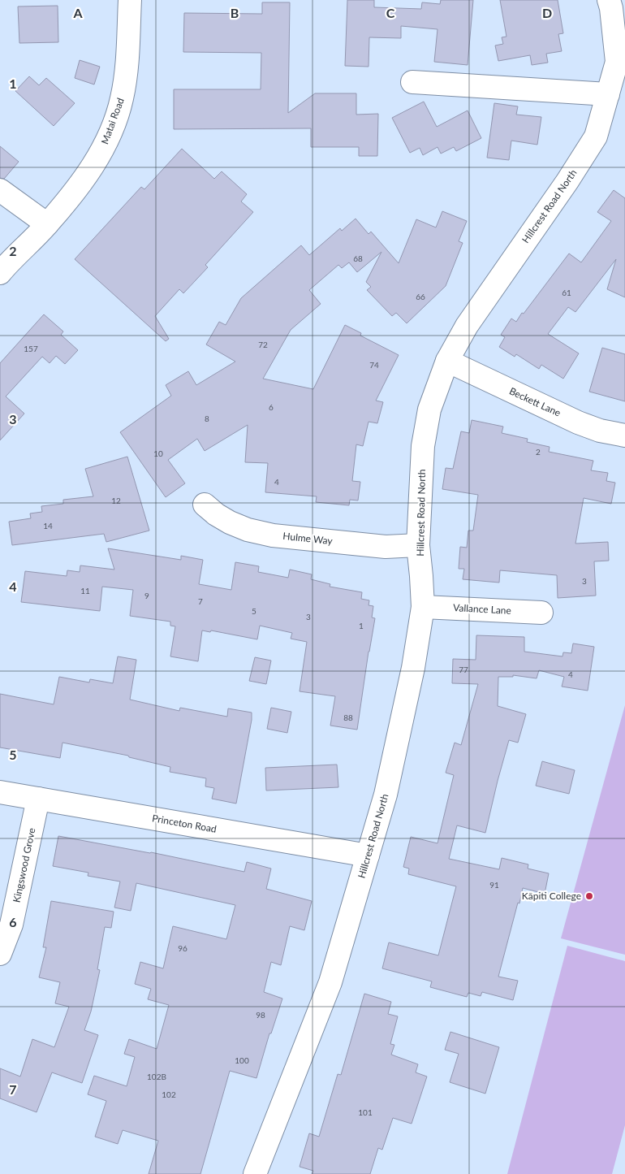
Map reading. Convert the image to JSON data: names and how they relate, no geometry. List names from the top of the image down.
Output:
{
  "streets": {
    "street": [
      "Matai Road",
      "Hillcrest Road North",
      "Beckett Lane",
      "Hulme Way",
      "Vallance Lane",
      "Princeton Road",
      "Kingswood Grove"
    ]
  },
  "crossings": [
    ["Hillcrest Road North", "Beckett Lane"],
    ["Hillcrest Road North", "Hulme Way"],
    ["Hillcrest Road North", "Vallance Lane"],
    ["Hillcrest Road North", "Princeton Road"],
    ["Princeton Road", "Kingswood Grove"]
  ],
  "places": ["Kāpiti College"],
  "house_numbers": [
    "68",
    "61",
    "66",
    "72",
    "157",
    "74",
    "6",
    "8",
    "2",
    "10",
    "4",
    "12",
    "14",
    "3",
    "11",
    "9",
    "7",
    "5",
    "3",
    "1",
    "77",
    "4",
    "88",
    "91",
    "96",
    "98",
    "100",
    "102B",
    "102",
    "101"
  ],
  "grid": {
    "columns": [
      "A",
      "B",
      "C",
      "D"
    ],
    "rows": [
      "1",
      "2",
      "3",
      "4",
      "5",
      "6",
      "7"
    ]
  }
}
